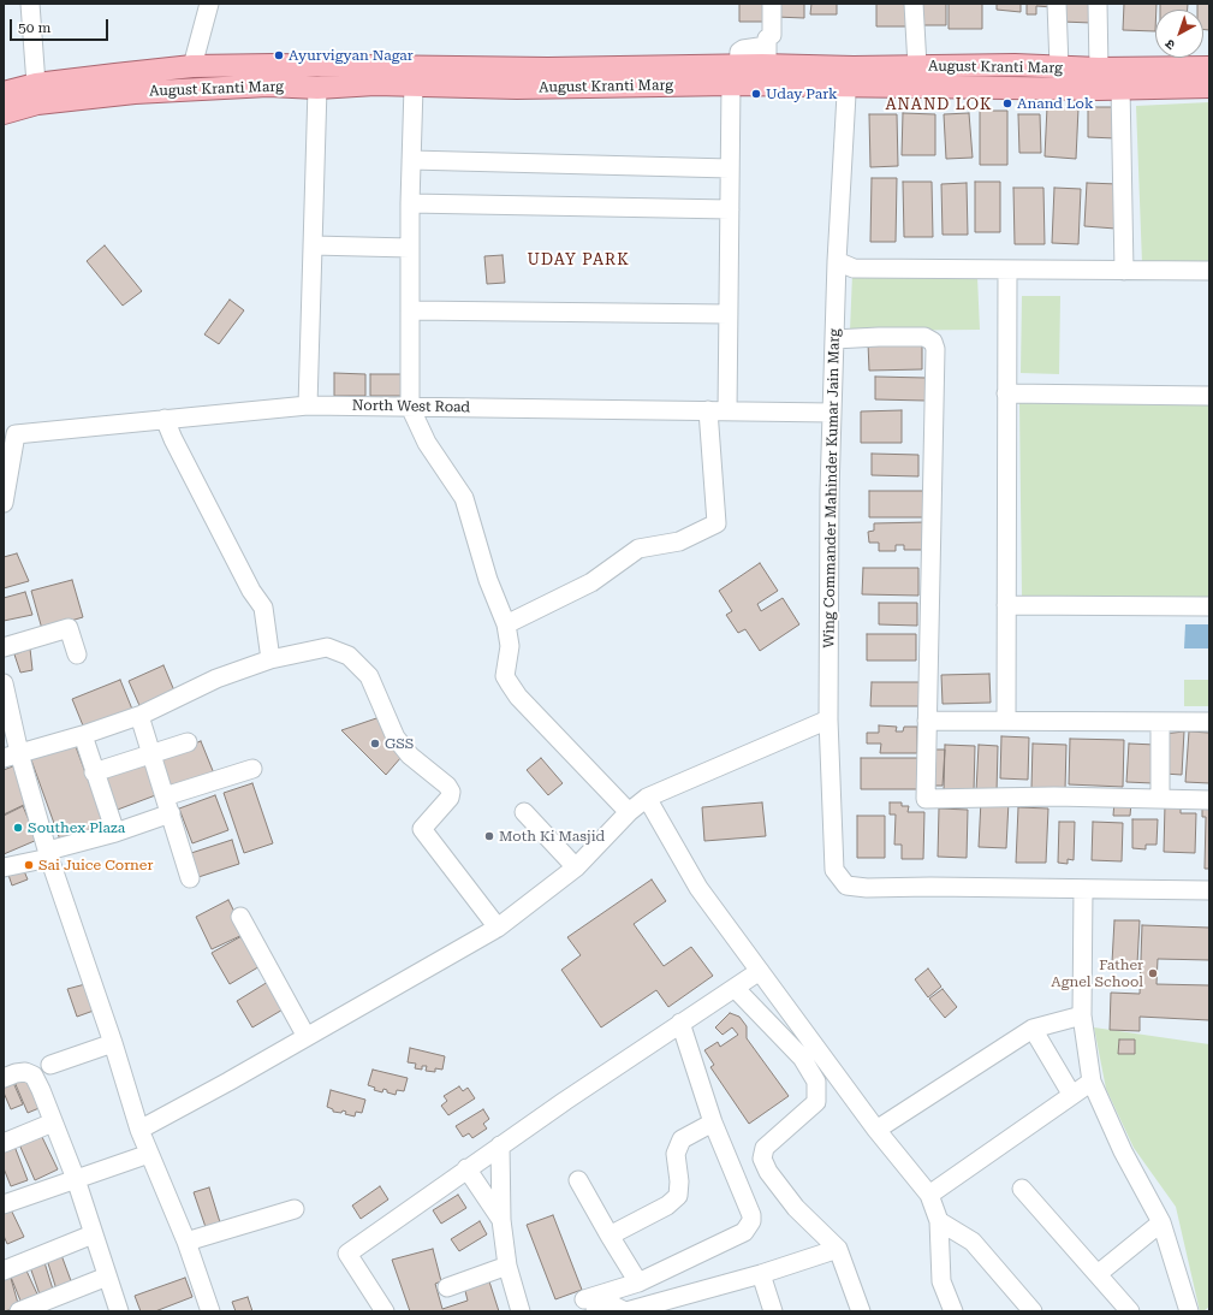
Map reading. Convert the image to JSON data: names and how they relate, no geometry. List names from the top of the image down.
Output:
{
  "streets": {
    "main road": ["August Kranti Marg"],
    "street": ["North West Road", "Wing Commander Mahinder Kumar Jain Marg"]
  },
  "crossings": [
    ["August Kranti Marg", "Wing Commander Mahinder Kumar Jain Marg"],
    ["North West Road", "Wing Commander Mahinder Kumar Jain Marg"]
  ],
  "districts": ["ANAND LOK", "UDAY PARK"],
  "places": [
    "Ayurvigyan Nagar",
    "Uday Park",
    "Anand Lok",
    "GSS",
    "Southex Plaza",
    "Moth Ki Masjid",
    "Sai Juice Corner",
    "Father Agnel School"
  ],
  "scale_bar": "50 m",
  "north": "bottom left"
}
